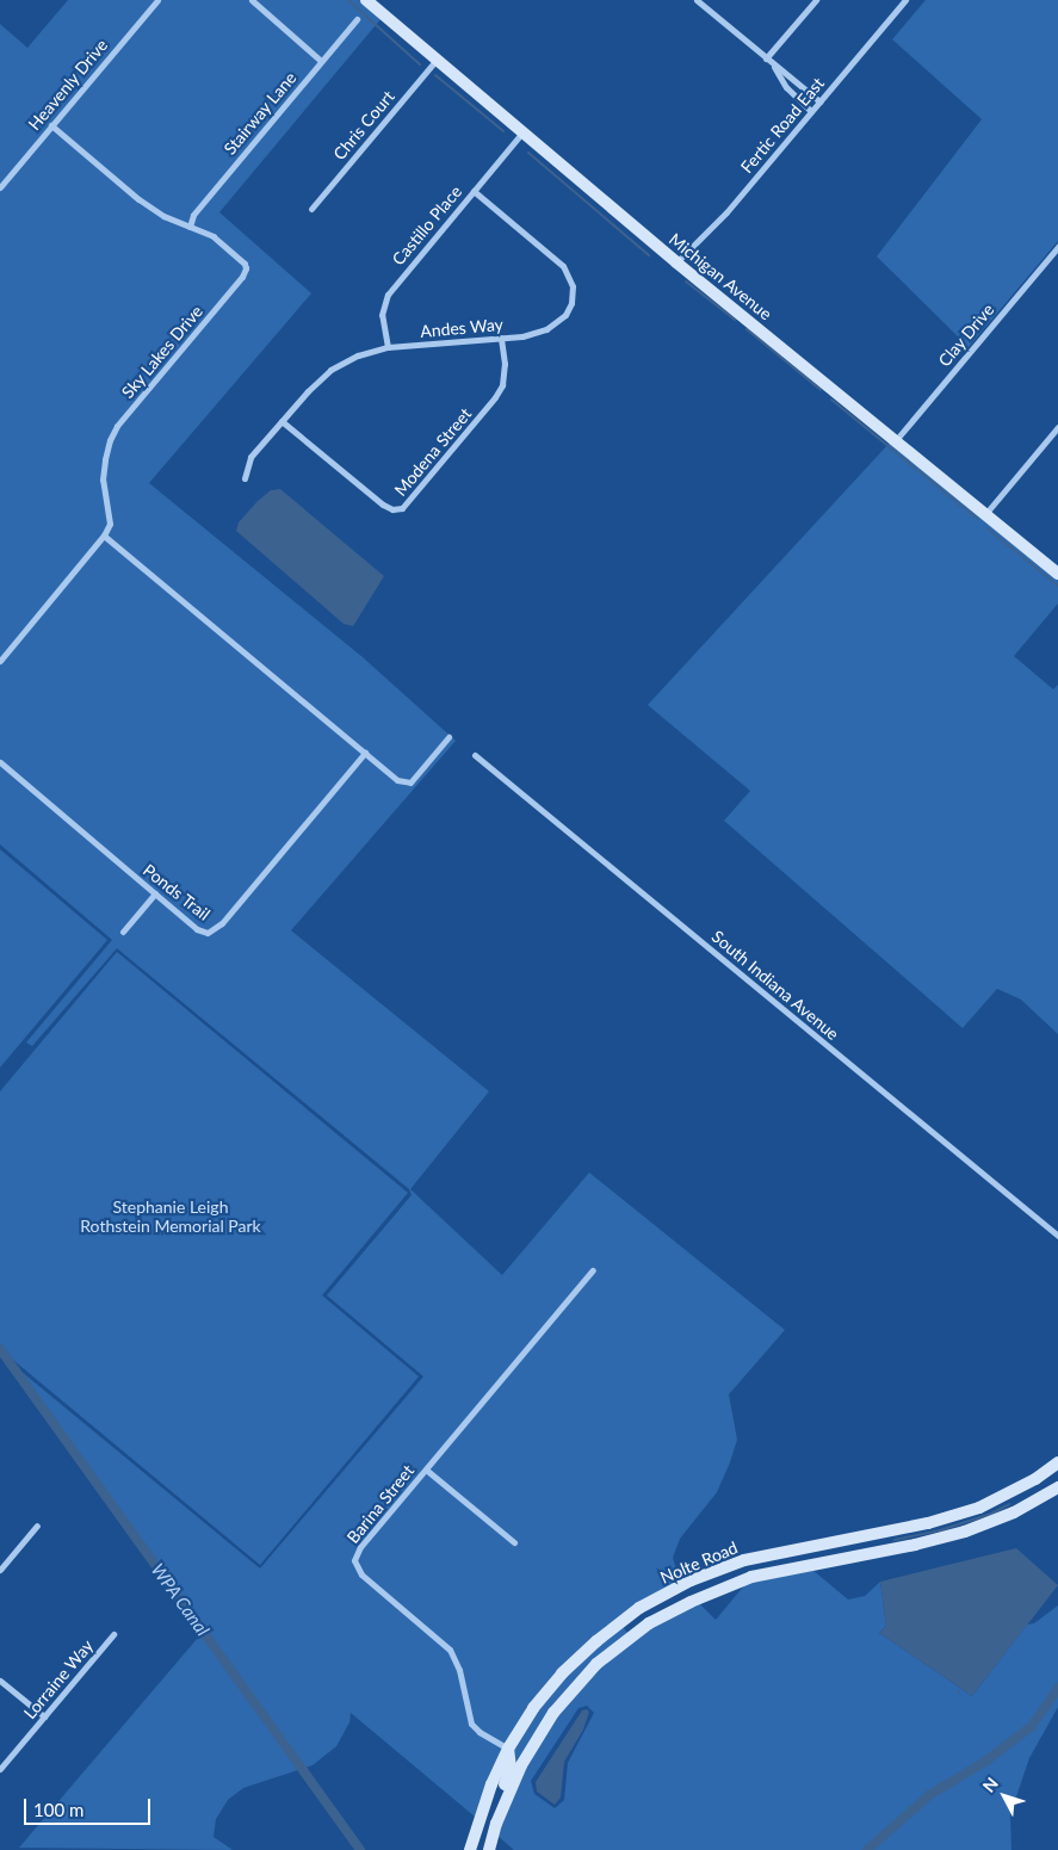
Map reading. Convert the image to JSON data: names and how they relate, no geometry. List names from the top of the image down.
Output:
{
  "streets": {
    "street": [
      "Heavenly Drive",
      "Stairway Lane",
      "Chris Court",
      "Fertic Road East",
      "Castillo Place",
      "Michigan Avenue",
      "Andes Way",
      "Clay Drive",
      "Sky Lakes Drive",
      "Modena Street",
      "Ponds Trail",
      "South Indiana Avenue",
      "Barina Street",
      "Nolte Road",
      "Lorraine Way"
    ]
  },
  "crossings": [
    ["Heavenly Drive", "Sky Lakes Drive"],
    ["Stairway Lane", "Sky Lakes Drive"],
    ["Chris Court", "Michigan Avenue"],
    ["Fertic Road East", "Michigan Avenue"],
    ["Castillo Place", "Michigan Avenue"],
    ["Castillo Place", "Andes Way"],
    ["Michigan Avenue", "Clay Drive"],
    ["Andes Way", "Modena Street"],
    ["Barina Street", "Nolte Road"]
  ],
  "water": ["WPA Canal"],
  "parks": ["Stephanie Leigh Rothstein Memorial Park"],
  "scale_bar": "100 m",
  "north": "top left"
}
